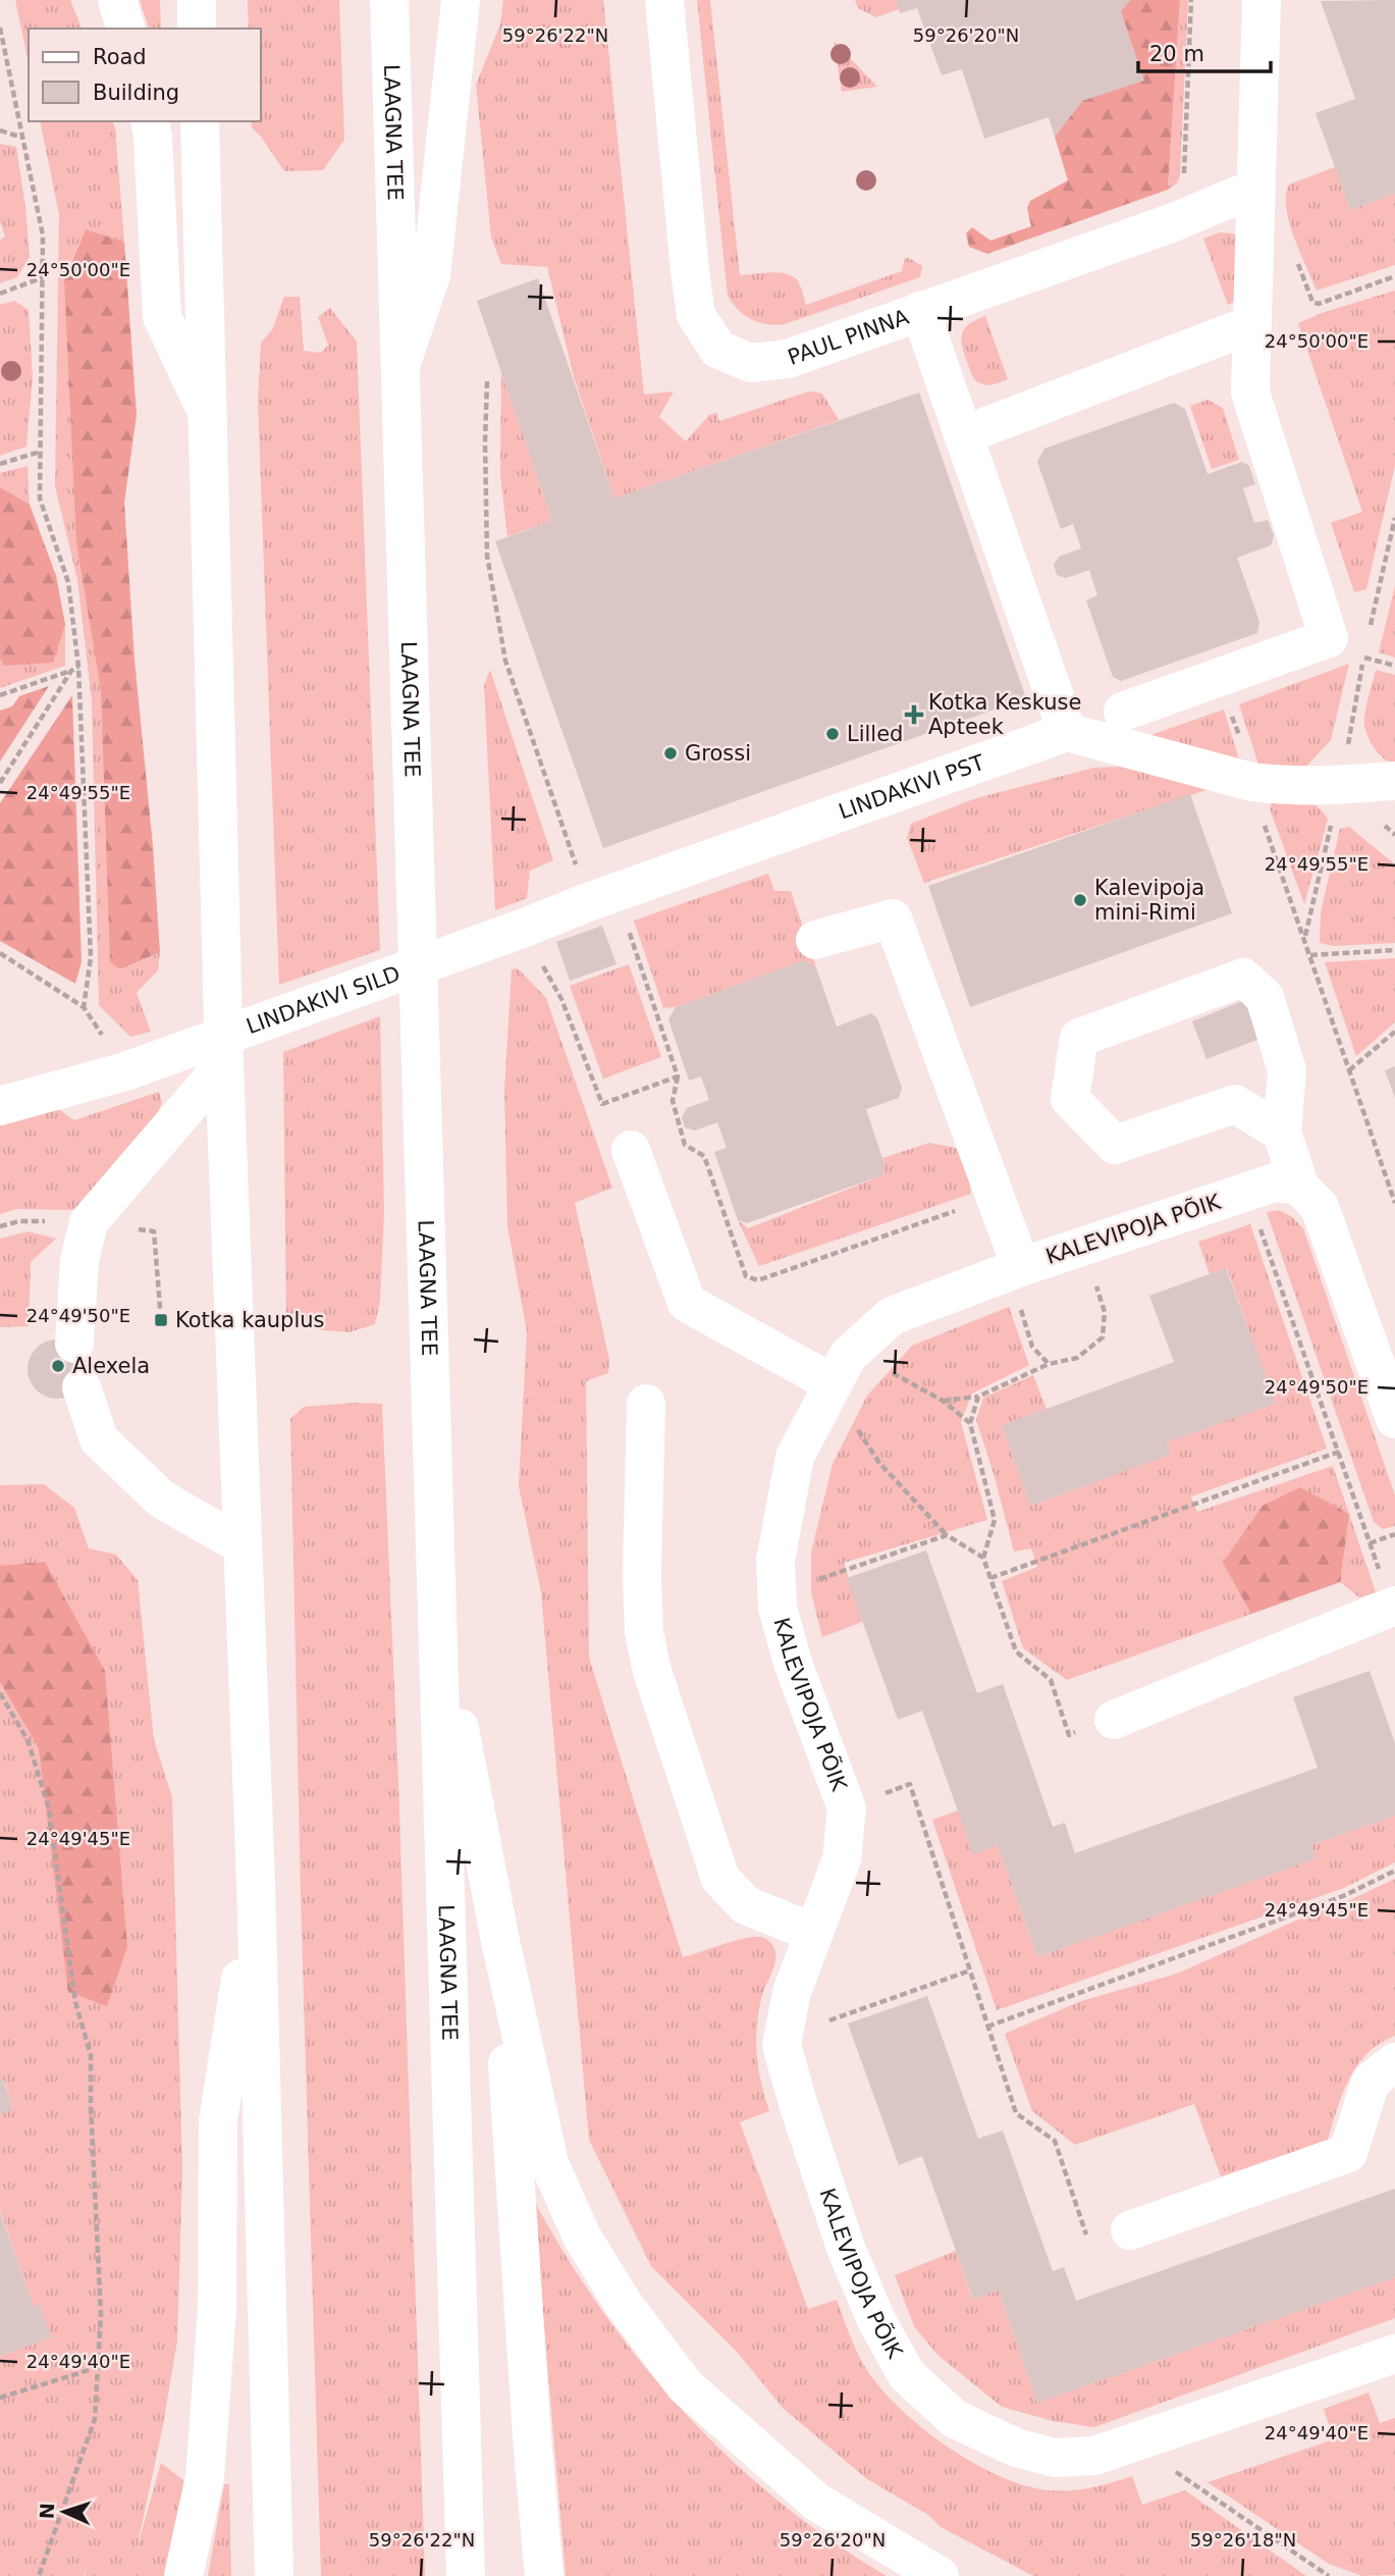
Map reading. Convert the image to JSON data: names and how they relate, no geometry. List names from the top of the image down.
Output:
{
  "streets": {
    "main road": [
      "LAAGNA TEE",
      "PAUL PINNA",
      "LINDAKIVI PST",
      "LINDAKIVI SILD",
      "KALEVIPOJA PÕIK"
    ]
  },
  "crossings": [
    ["LINDAKIVI PST", "LINDAKIVI SILD"]
  ],
  "places": {
    "health": ["Kotka Keskuse Apteek"],
    "other": [
      "Lilled",
      "Grossi",
      "Kalevipoja mini-Rimi",
      "Alexela"
    ],
    "transit": ["Kotka kauplus"]
  },
  "legend": ["Road", "Building"],
  "scale_bar": "20 m",
  "north": "left",
  "coordinates": [
    "59°26'22\"N",
    "59°26'20\"N",
    "24°50'00\"E",
    "24°49'55\"E",
    "24°49'50\"E",
    "24°49'45\"E",
    "24°49'40\"E",
    "59°26'18\"N"
  ]
}
